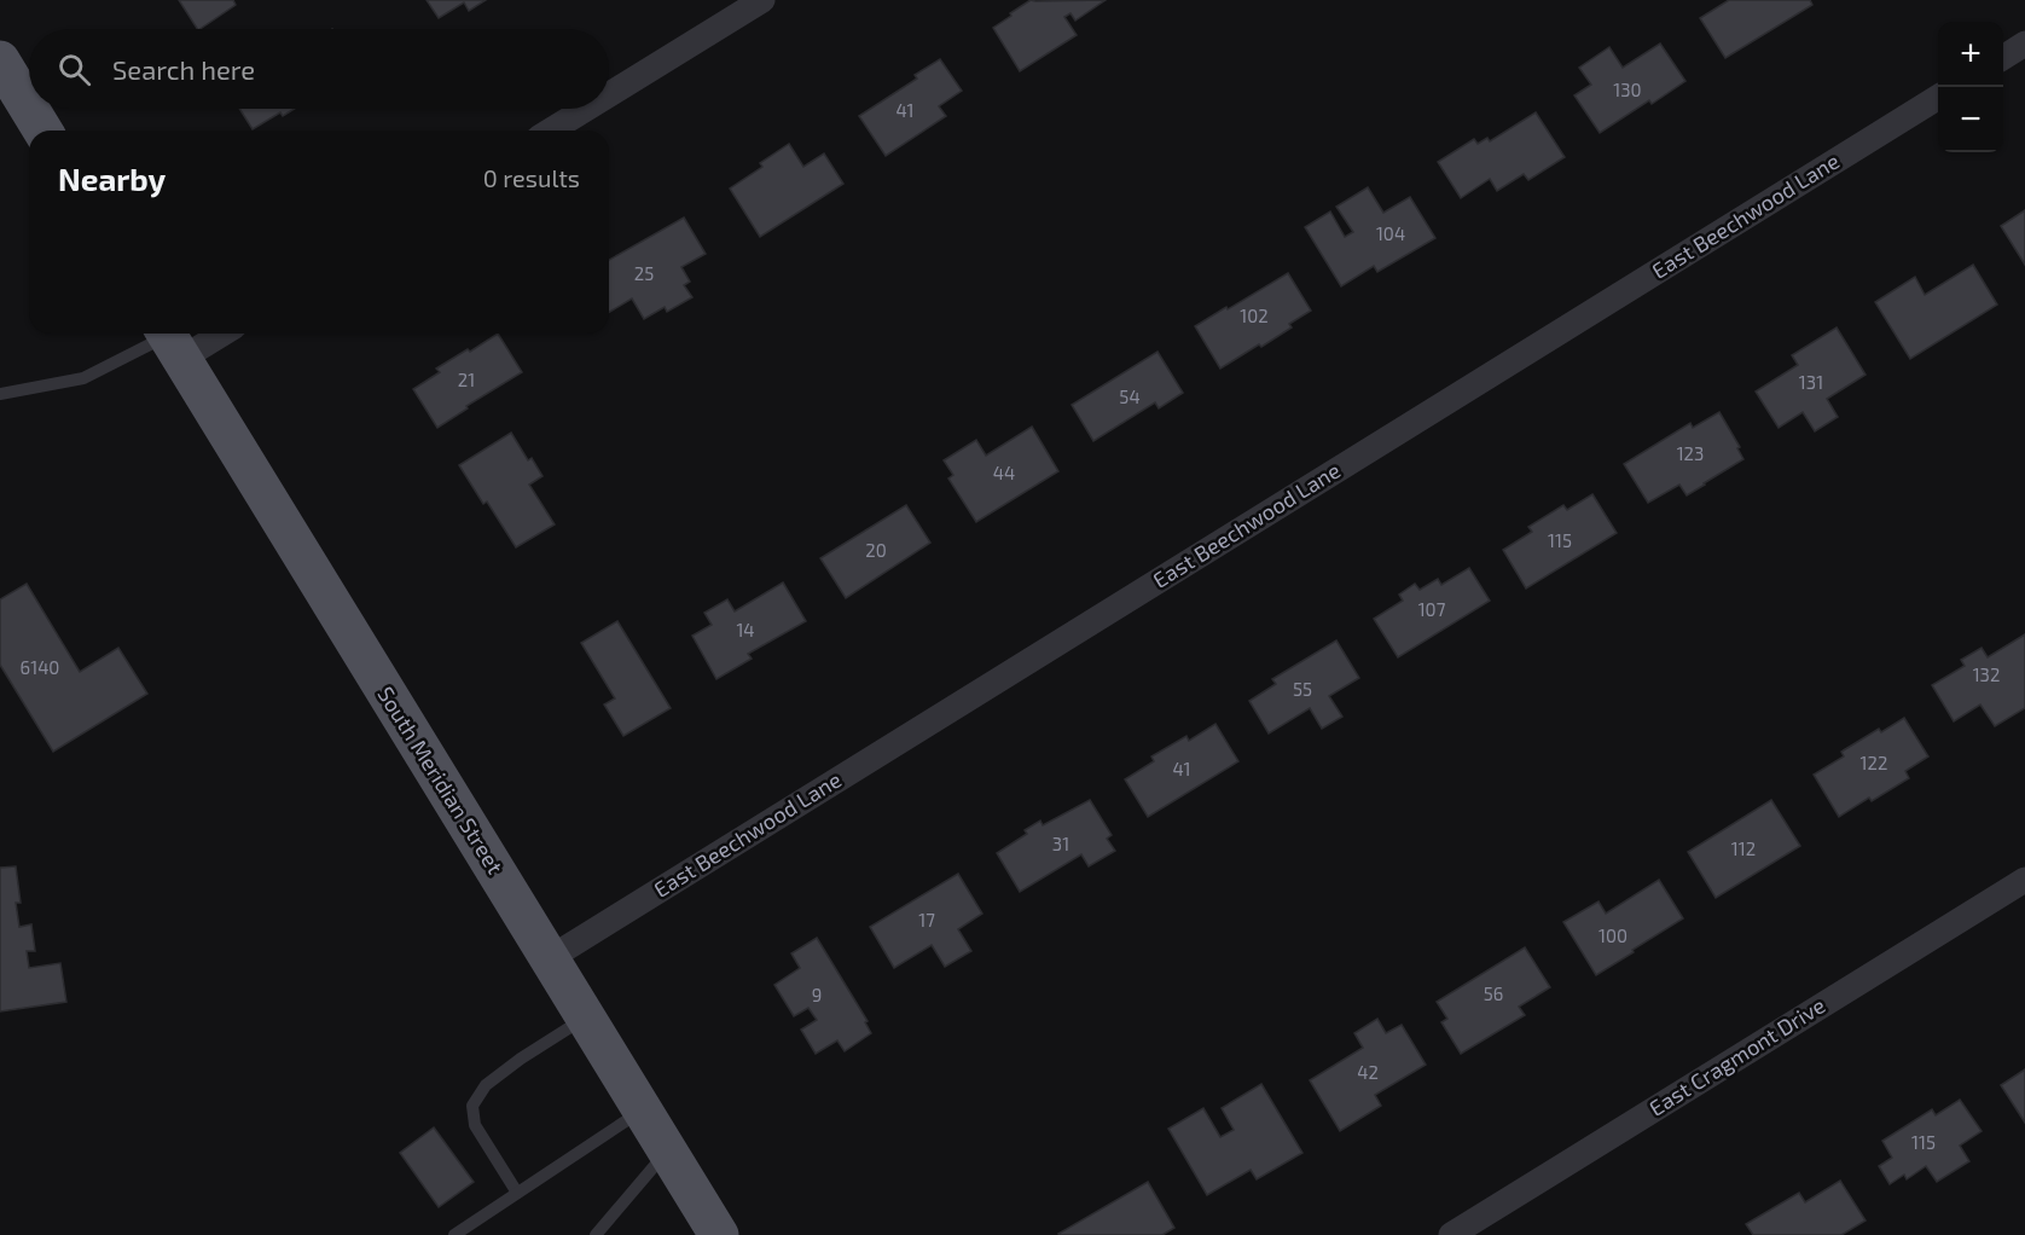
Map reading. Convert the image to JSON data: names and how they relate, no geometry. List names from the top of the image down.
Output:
{
  "streets": {
    "main road": ["South Meridian Street"],
    "street": ["East Beechwood Lane", "East Cragmont Drive"]
  },
  "crossings": [
    ["East Beechwood Lane", "South Meridian Street"]
  ],
  "house_numbers": [
    "130",
    "41",
    "104",
    "25",
    "102",
    "21",
    "131",
    "54",
    "123",
    "44",
    "115",
    "20",
    "107",
    "14",
    "6140",
    "132",
    "55",
    "122",
    "41",
    "31",
    "112",
    "17",
    "100",
    "56",
    "9",
    "42",
    "115"
  ],
  "page": {
    "map_buttons": ["+", "−"],
    "search": "Search here",
    "heading": ["Nearby", "0 results"]
  }
}
